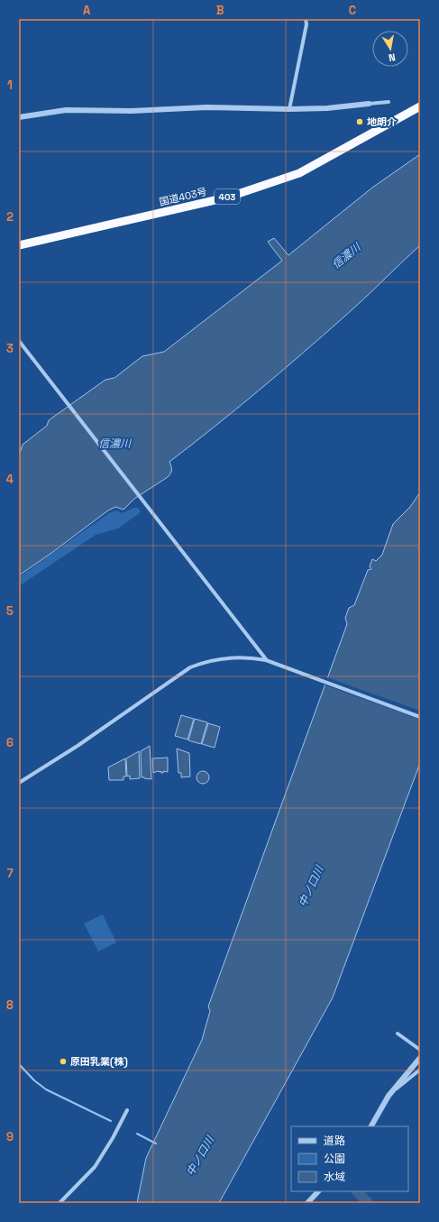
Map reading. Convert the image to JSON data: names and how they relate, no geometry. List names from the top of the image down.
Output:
{
  "streets": {
    "highway": ["国道403号", "403"]
  },
  "water": ["信濃川", "中ノ口川"],
  "places": ["地朗介", "原田乳業(株)"],
  "legend": ["道路", "公園", "水域"],
  "north": "bottom",
  "grid": {
    "columns": ["A", "B", "C"],
    "rows": [
      "1",
      "2",
      "3",
      "4",
      "5",
      "6",
      "7",
      "8",
      "9"
    ]
  }
}
